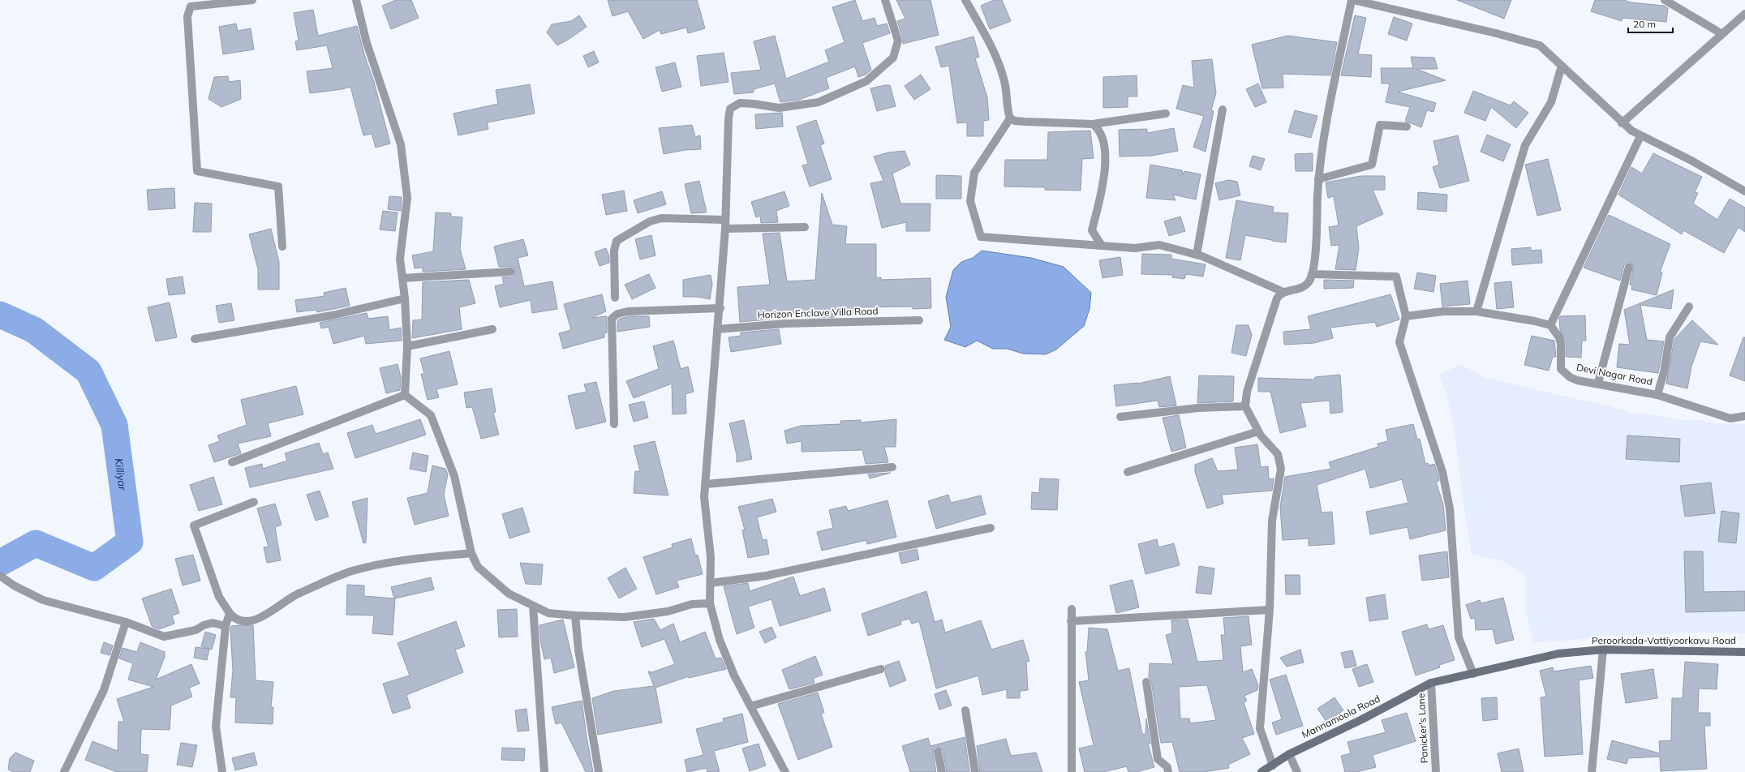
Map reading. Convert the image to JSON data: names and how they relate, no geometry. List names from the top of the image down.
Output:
{
  "streets": {
    "main road": ["Peroorkada-Vattiyoorkavu Road", "Mannamoola Road"],
    "street": ["Horizon Enclave Villa Road", "Devi Nagar Road", "Panicker's Lane"]
  },
  "crossings": [
    ["Peroorkada-Vattiyoorkavu Road", "Mannamoola Road"],
    ["Peroorkada-Vattiyoorkavu Road", "Panicker's Lane"],
    ["Mannamoola Road", "Panicker's Lane"]
  ],
  "water": ["Killiyar"],
  "scale_bar": "20 m"
}
